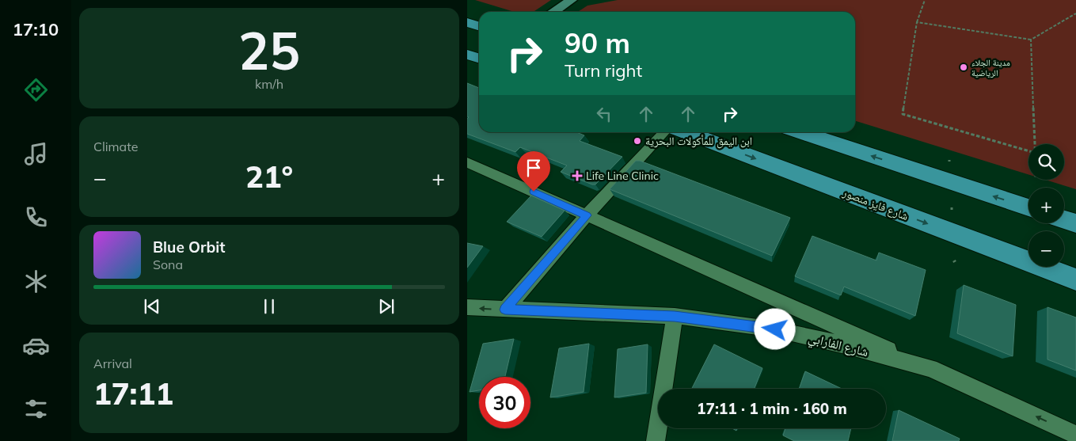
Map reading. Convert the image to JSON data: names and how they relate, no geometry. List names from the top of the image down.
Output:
{
  "streets": {
    "highway": ["شارع فايز منصور"],
    "street": ["شارع الفارابي"]
  },
  "places": {
    "other": ["مدينة الجلاء الرياضية", "ابن اليمق للمأكولات البحرية"],
    "health": ["Life Line Clinic"]
  },
  "page": {
    "tabs": "17:10",
    "tile": [
      ["25", "km/h"],
      "Climate",
      ["Arrival", "17:11"]
    ],
    "turn": ["90 m", "Turn right"],
    "map_buttons": ["+", "−"],
    "heat": ["−", "21°", "+"],
    "song": ["Blue Orbit", "Sona"],
    "limit": "30",
    "trip": "17:11 · 1 min · 160 m"
  }
}
